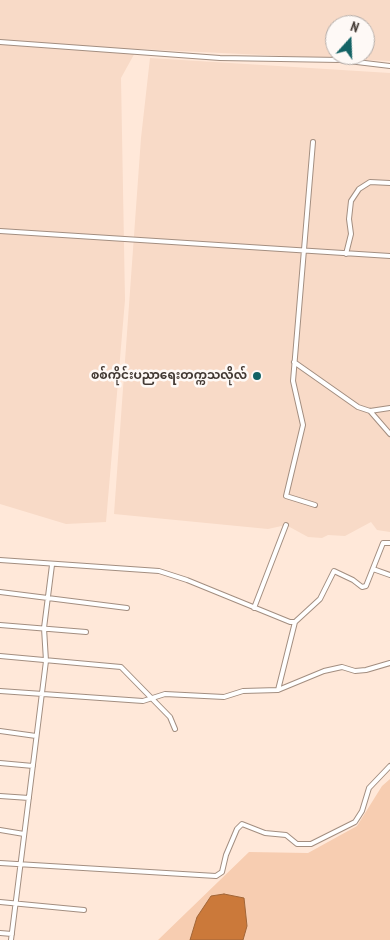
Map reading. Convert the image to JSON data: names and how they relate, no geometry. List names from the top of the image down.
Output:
{
  "places": ["စစ်ကိုင်းပညာရေးတက္ကသလိုလ်"],
  "north": "top"
}
